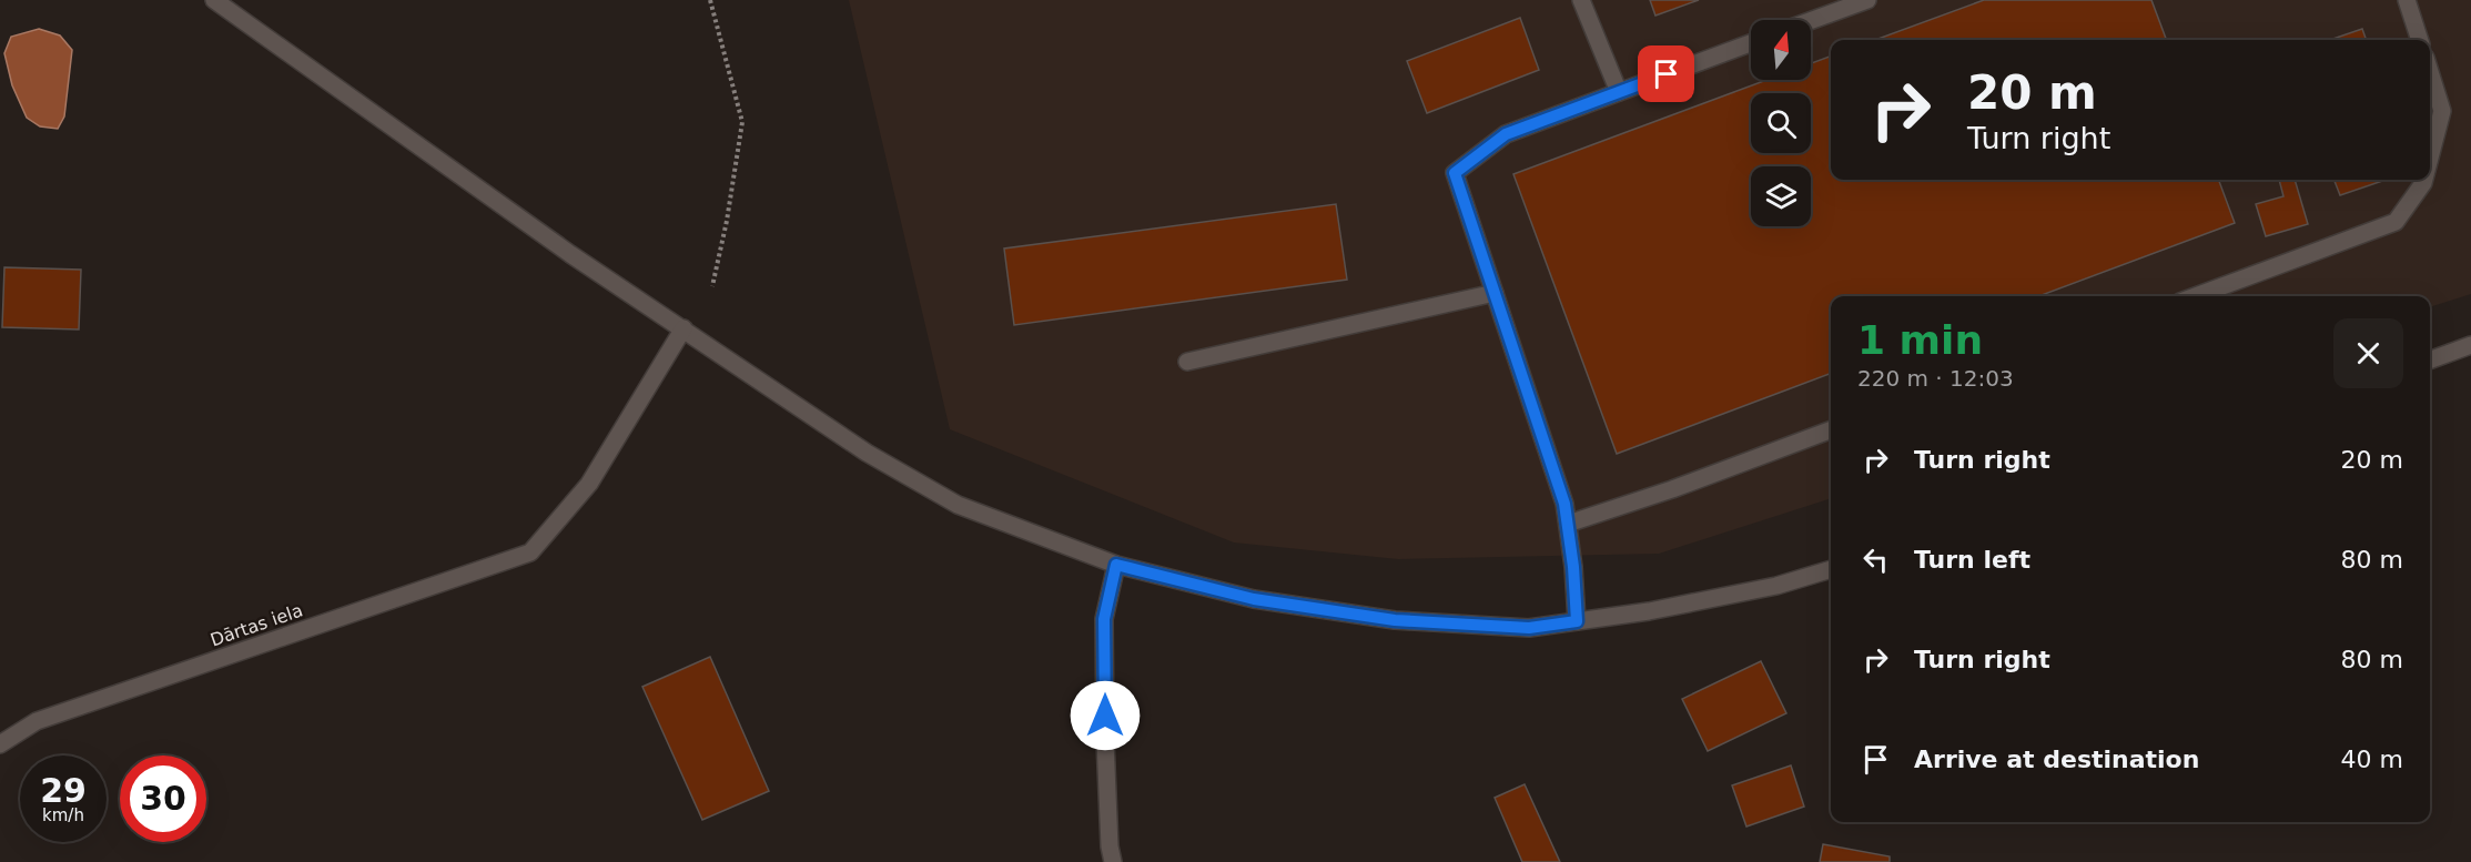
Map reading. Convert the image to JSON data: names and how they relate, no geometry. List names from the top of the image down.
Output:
{
  "streets": {
    "street": ["Dārtas iela"]
  },
  "north": "top",
  "page": {
    "turn": ["20 m", "Turn right"],
    "heading": ["1 min", "220 m · 12:03"],
    "list": [
      {
        "name": "Turn right",
        "value": "20 m"
      },
      {
        "name": "Turn left",
        "value": "80 m"
      },
      {
        "name": "Turn right",
        "value": "80 m"
      },
      {
        "name": "Arrive at destination",
        "value": "40 m"
      }
    ],
    "speed": "29 km/h",
    "limit": "30"
  }
}
